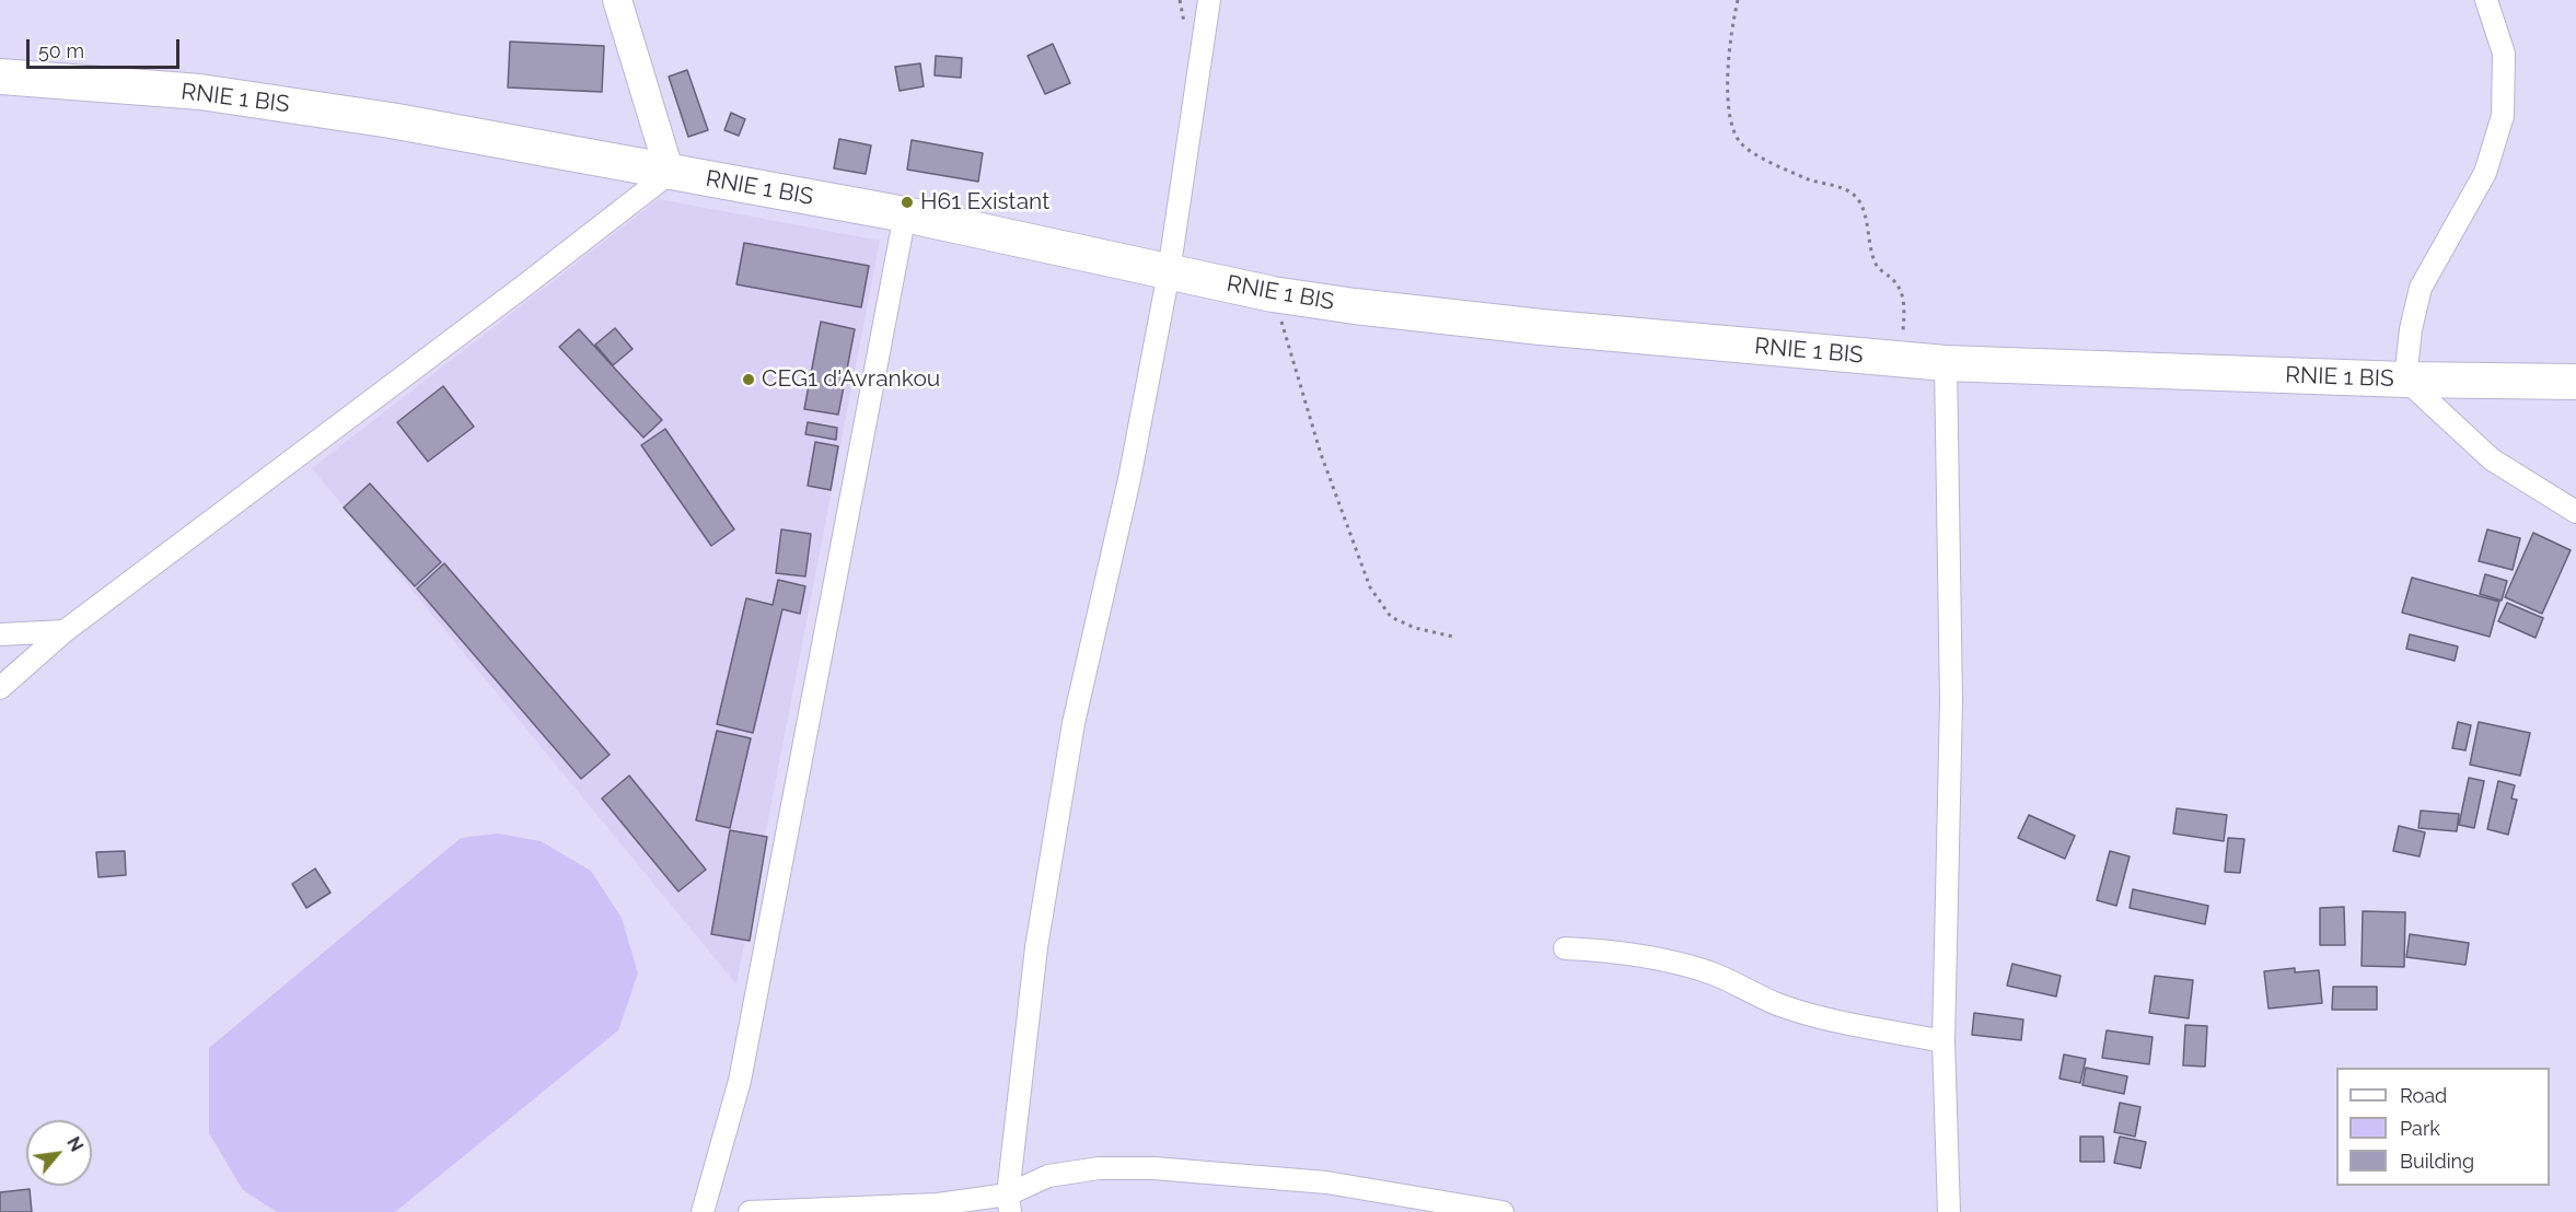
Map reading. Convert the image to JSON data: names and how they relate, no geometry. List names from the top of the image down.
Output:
{
  "streets": {
    "main road": ["RNIE 1 BIS"]
  },
  "places": ["H61 Existant", "CEG1 d'Avrankou"],
  "legend": ["Road", "Park", "Building"],
  "scale_bar": "50 m",
  "north": "top right"
}
